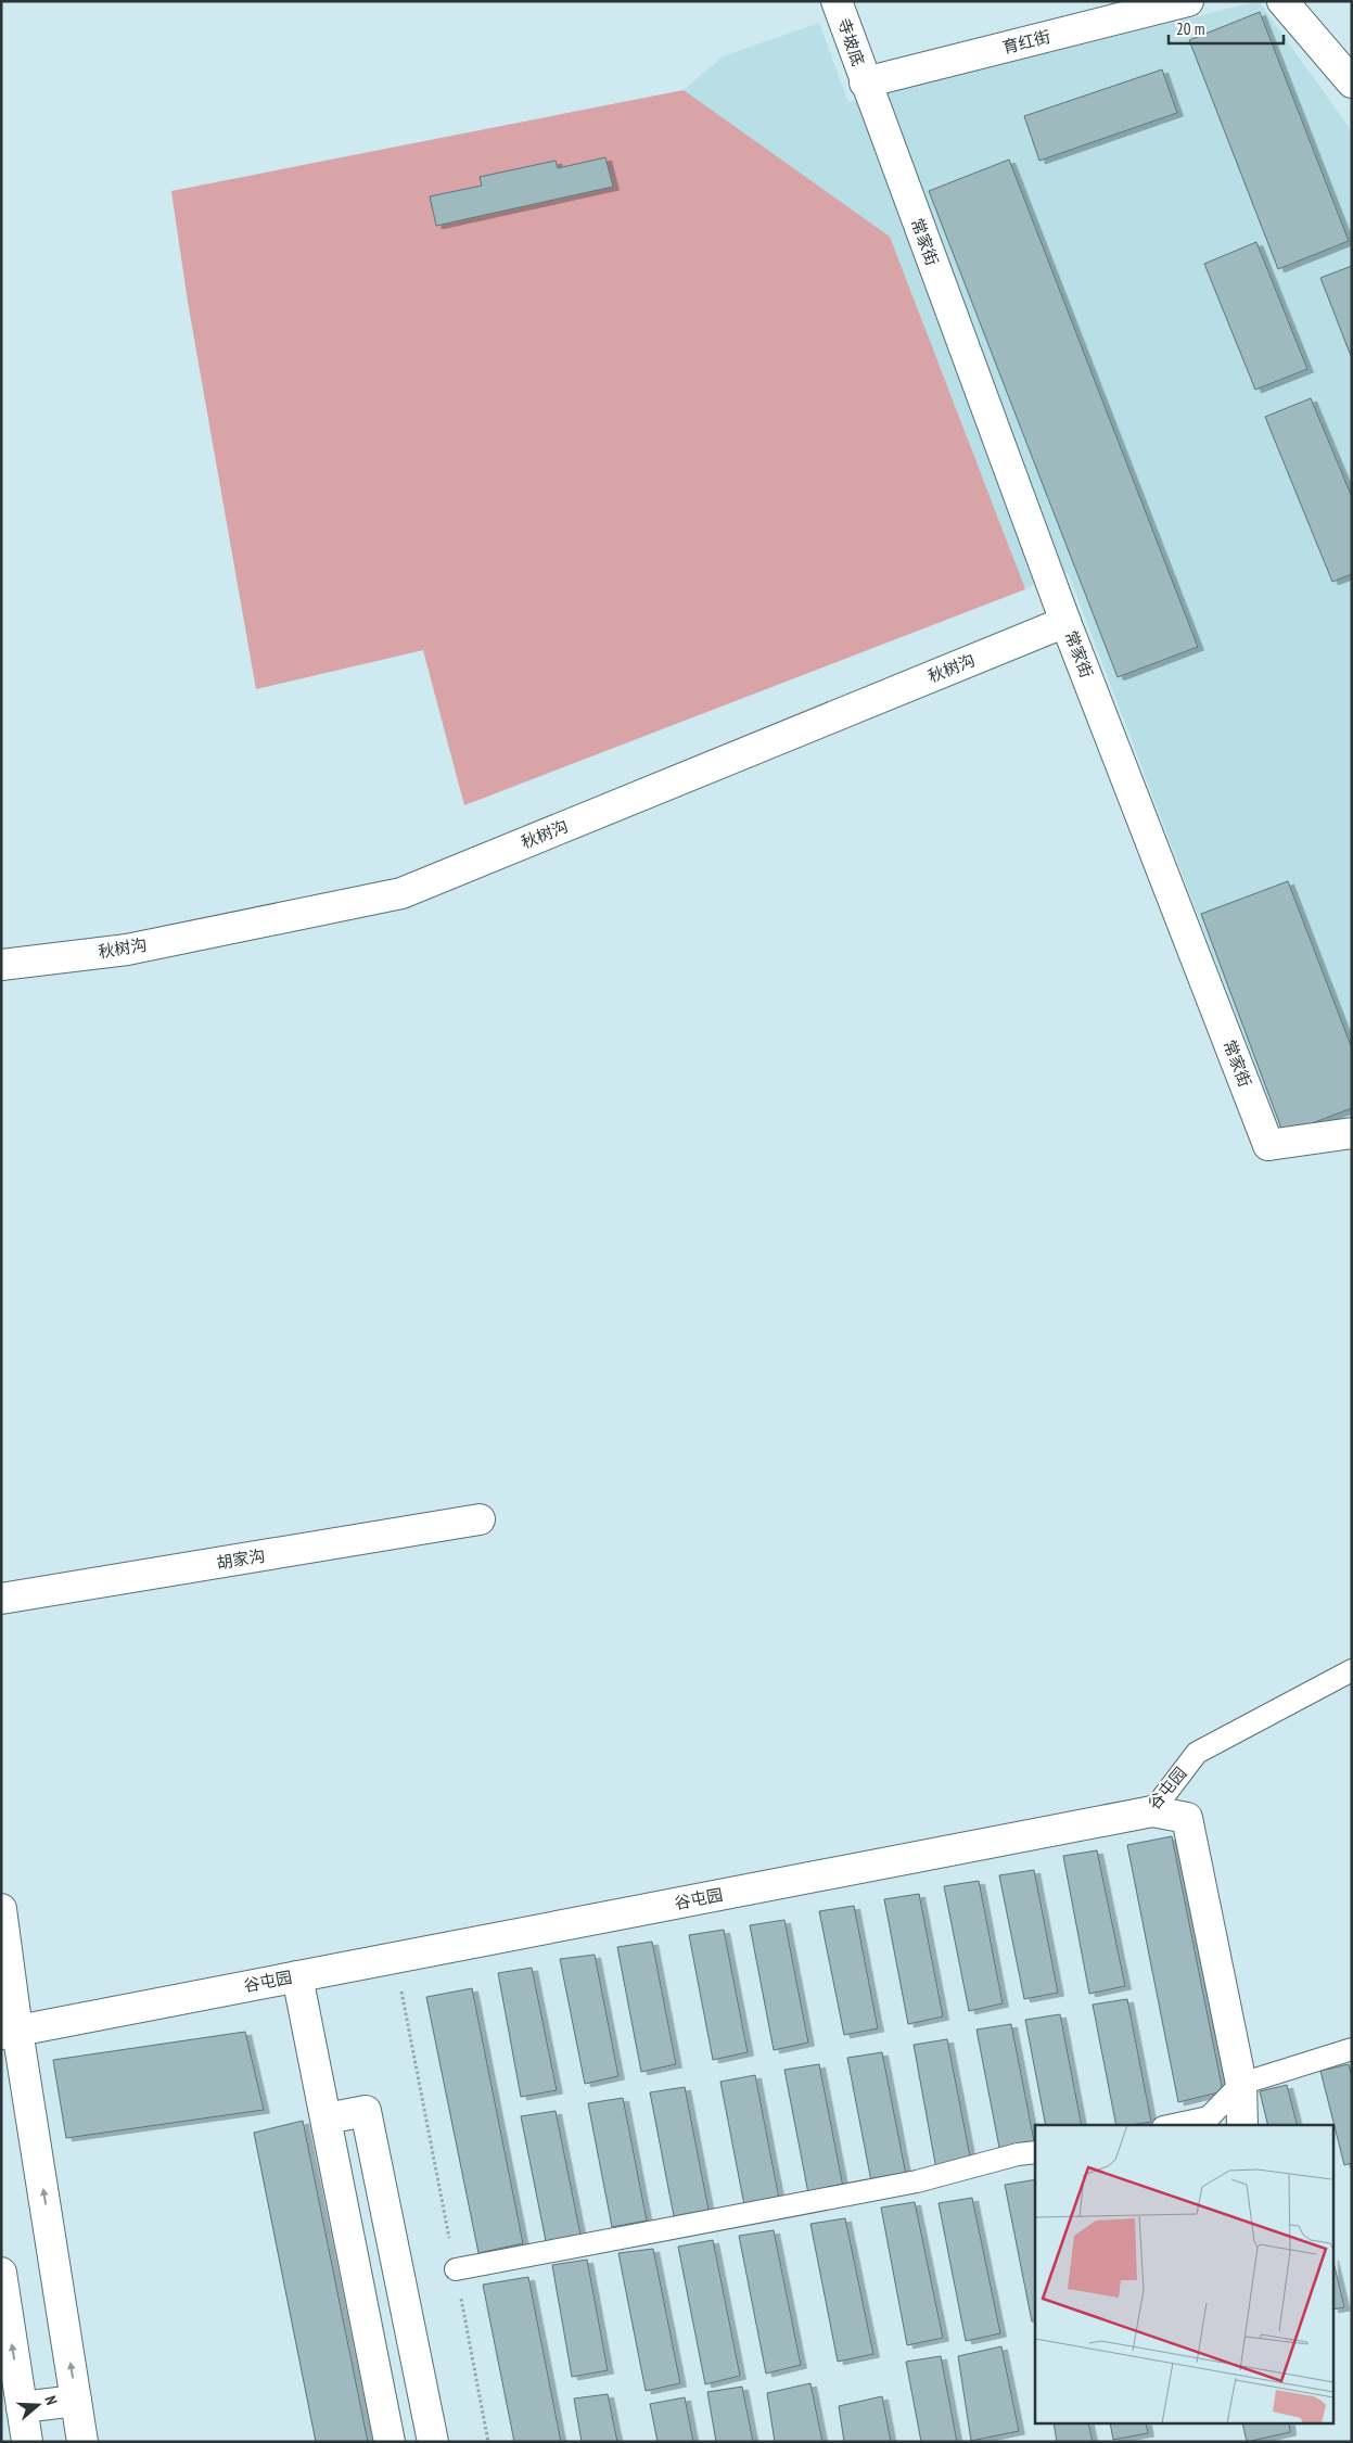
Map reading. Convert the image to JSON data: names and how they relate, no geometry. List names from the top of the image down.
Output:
{
  "streets": {
    "street": [
      "寺坡底",
      "育红街",
      "常家街",
      "秋树沟",
      "胡家沟",
      "谷屯园"
    ]
  },
  "crossings": [
    ["寺坡底", "育红街"],
    ["寺坡底", "常家街"],
    ["育红街", "常家街"],
    ["常家街", "秋树沟"]
  ],
  "scale_bar": "20 m",
  "north": "right"
}
